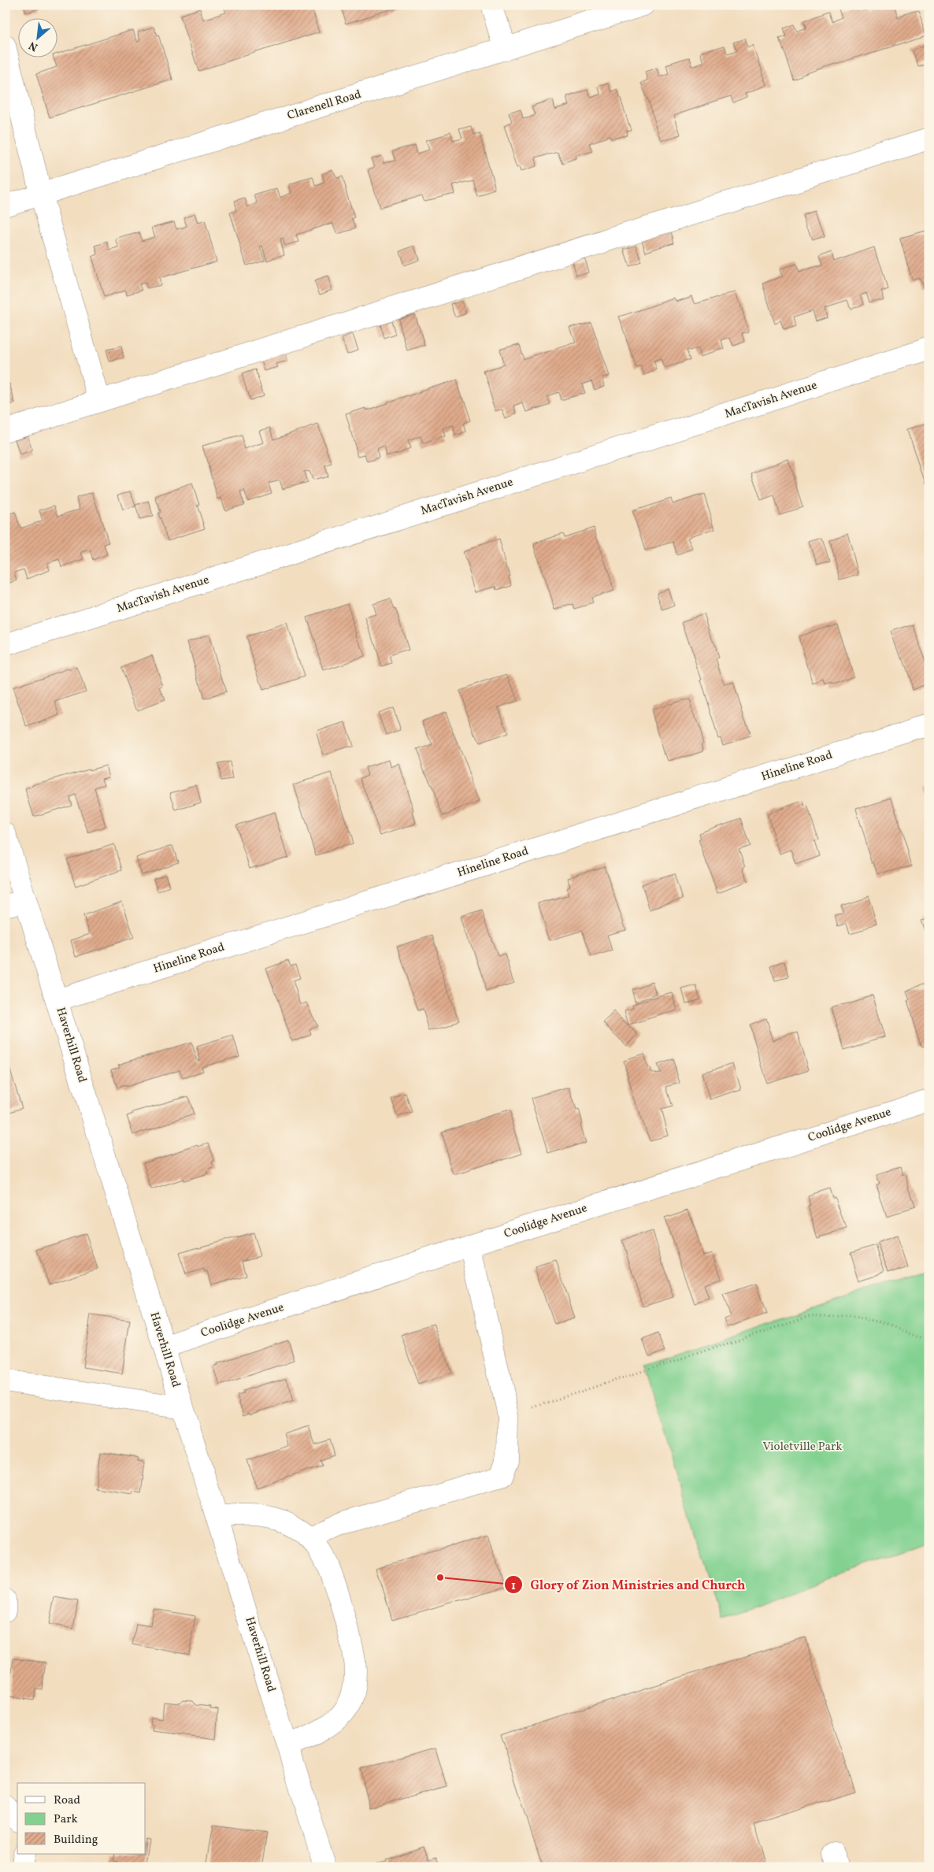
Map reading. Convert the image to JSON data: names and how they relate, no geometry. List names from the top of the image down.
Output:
{
  "streets": {
    "street": [
      "Clarenell Road",
      "MacTavish Avenue",
      "Hineline Road",
      "Haverhill Road",
      "Coolidge Avenue"
    ]
  },
  "crossings": [
    ["Hineline Road", "Haverhill Road"],
    ["Haverhill Road", "Coolidge Avenue"]
  ],
  "parks": ["Violetville Park"],
  "places": ["Glory of Zion Ministries and Church"],
  "legend": ["Road", "Park", "Building"],
  "north": "bottom left"
}
